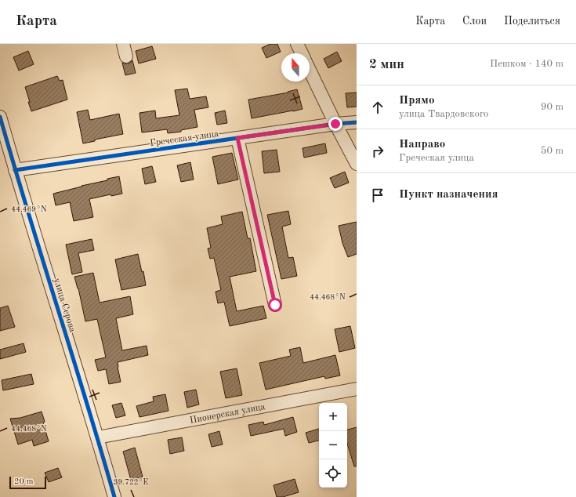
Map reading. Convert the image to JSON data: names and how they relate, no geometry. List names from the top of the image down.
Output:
{
  "streets": {
    "street": ["Греческая улица", "улица Серова", "Пионерская улица"]
  },
  "crossings": [
    ["Греческая улица", "улица Серова"],
    ["улица Серова", "Пионерская улица"]
  ],
  "scale_bar": "20 m",
  "north": "top",
  "page": {
    "header": "Карта",
    "nav": ["Карта", "Слои", "Поделиться"],
    "heading": ["2 мин", "Пешком · 140 m"],
    "list": [
      ["Прямо", "улица Твардовского", "90 m"],
      ["Направо", "Греческая улица", "50 m"],
      "Пункт назначения"
    ],
    "map_buttons": ["+", "−"],
    "scale": "20 m"
  },
  "coordinates": ["44.469°N", "44.468°N", "39.722°E"]
}
